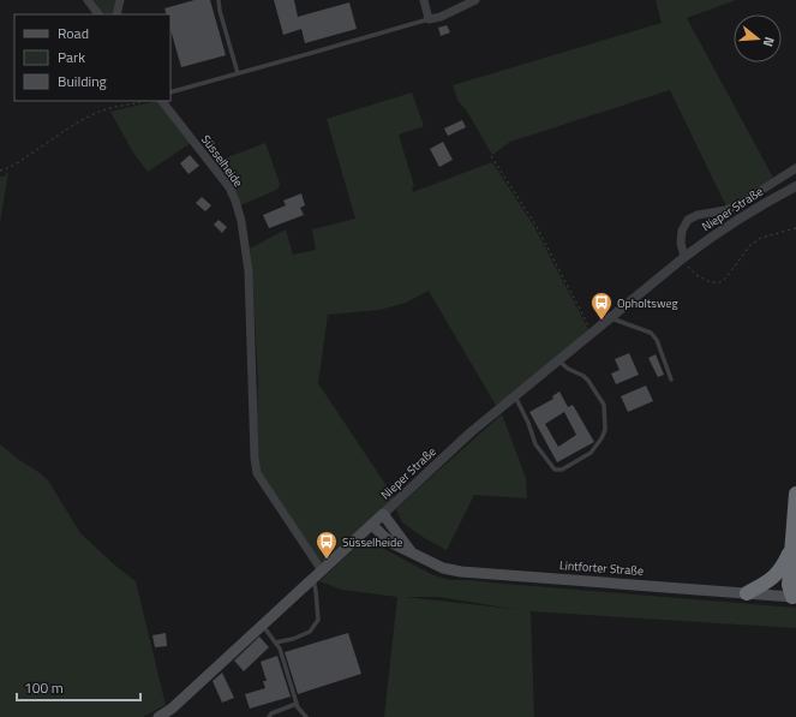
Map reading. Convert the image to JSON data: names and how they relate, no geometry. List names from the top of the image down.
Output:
{
  "streets": {
    "main road": ["Nieper Straße", "Lintforter Straße"],
    "street": ["Süsselheide"]
  },
  "crossings": [
    ["Süsselheide", "Nieper Straße"],
    ["Nieper Straße", "Lintforter Straße"]
  ],
  "places": {
    "bus stop": ["Opholtsweg", "Süsselheide"]
  },
  "legend": ["Road", "Park", "Building"],
  "scale_bar": "100 m",
  "north": "right"
}
